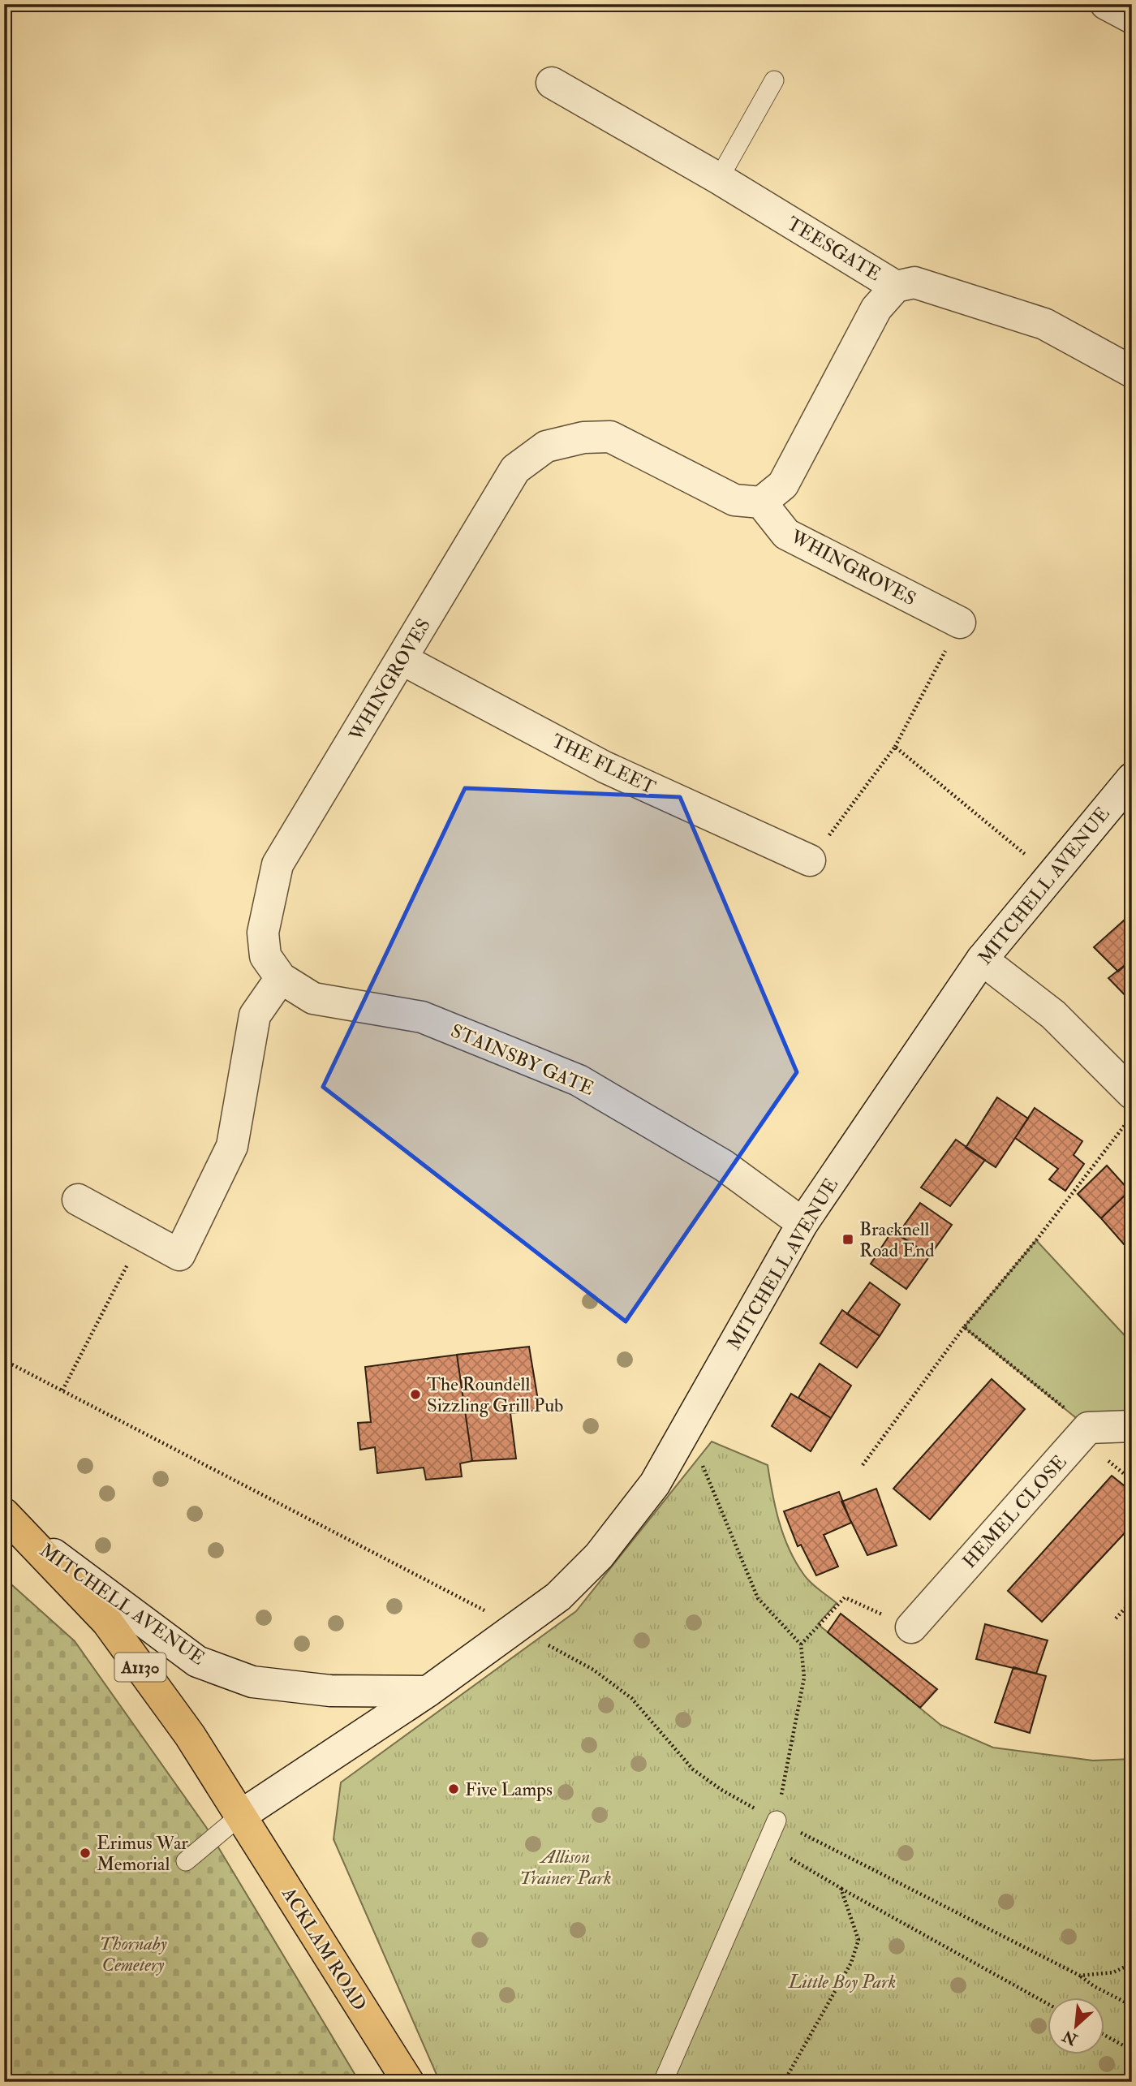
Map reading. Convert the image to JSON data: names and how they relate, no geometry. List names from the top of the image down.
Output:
{
  "streets": {
    "main road": ["A1130", "ACKLAM ROAD"],
    "street": [
      "TEESGATE",
      "WHINGROVES",
      "THE FLEET",
      "MITCHELL AVENUE",
      "STAINSBY GATE",
      "HEMEL CLOSE"
    ]
  },
  "crossings": [
    ["WHINGROVES", "THE FLEET"],
    ["WHINGROVES", "STAINSBY GATE"],
    ["MITCHELL AVENUE", "STAINSBY GATE"],
    ["MITCHELL AVENUE", "A1130"],
    ["MITCHELL AVENUE", "ACKLAM ROAD"],
    ["A1130", "ACKLAM ROAD"]
  ],
  "parks": ["Allison Trainer Park", "Thornaby Cemetery", "Little Boy Park"],
  "places": {
    "transit": ["Bracknell Road End"],
    "other": ["The Roundell Sizzling Grill Pub", "Five Lamps", "Erimus War Memorial"]
  },
  "north": "bottom left"
}
